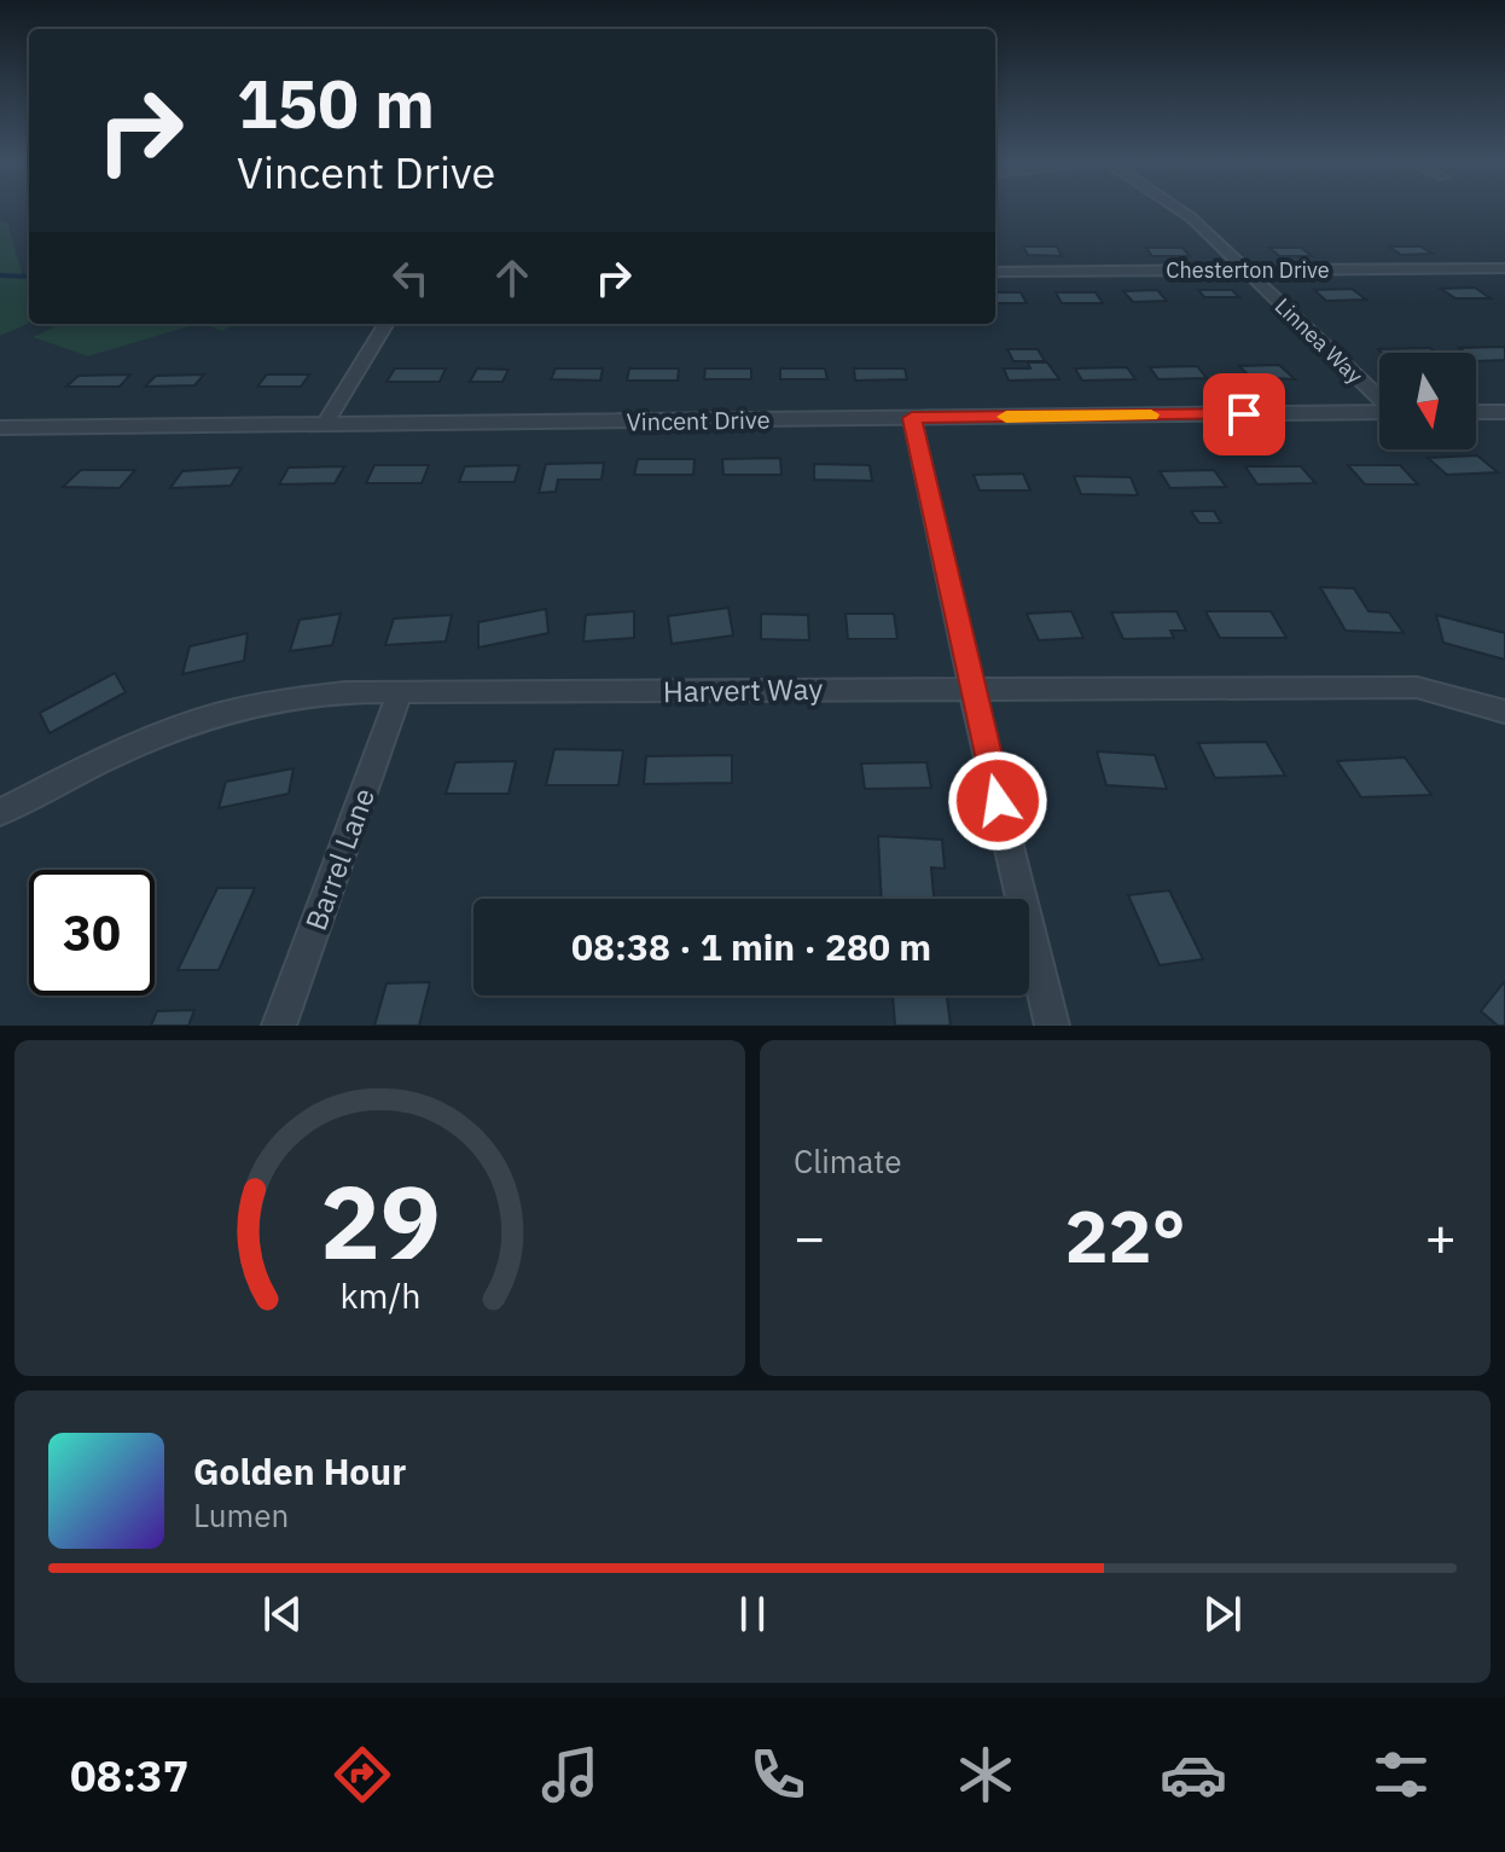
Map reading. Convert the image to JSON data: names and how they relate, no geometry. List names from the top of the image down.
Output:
{
  "streets": {
    "street": [
      "Chesterton Drive",
      "Linnea Way",
      "Vincent Drive",
      "Harvert Way",
      "Barrel Lane"
    ]
  },
  "crossings": [
    ["Chesterton Drive", "Linnea Way"],
    ["Harvert Way", "Barrel Lane"]
  ],
  "north": "bottom",
  "page": {
    "turn": ["150 m", "Vincent Drive"],
    "limit": "30",
    "trip": "08:38 · 1 min · 280 m",
    "tile": "Climate",
    "heat": ["−", "22°", "+"],
    "song": ["Golden Hour", "Lumen"],
    "tabs": "08:37",
    "gauge": ["29", "km/h"]
  }
}
